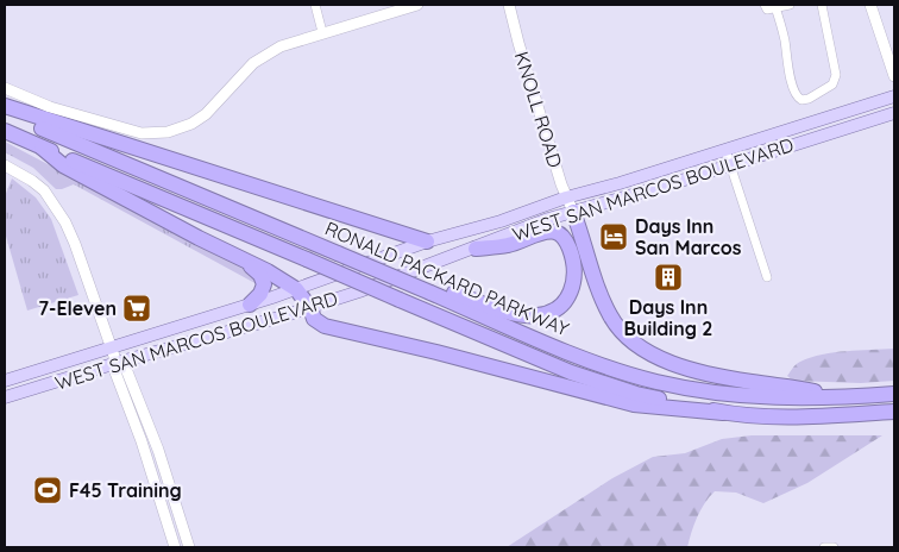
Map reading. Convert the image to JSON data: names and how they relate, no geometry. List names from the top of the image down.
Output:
{
  "streets": {
    "highway": ["RONALD PACKARD PARKWAY"],
    "main road": ["WEST SAN MARCOS BOULEVARD"],
    "street": ["KNOLL ROAD"]
  },
  "crossings": [
    ["KNOLL ROAD", "WEST SAN MARCOS BOULEVARD"]
  ],
  "places": {
    "hotel": ["Days Inn San Marcos"],
    "building": ["Days Inn Building 2"],
    "supermarket": ["7-Eleven"],
    "sports": ["F45 Training"]
  }
}
